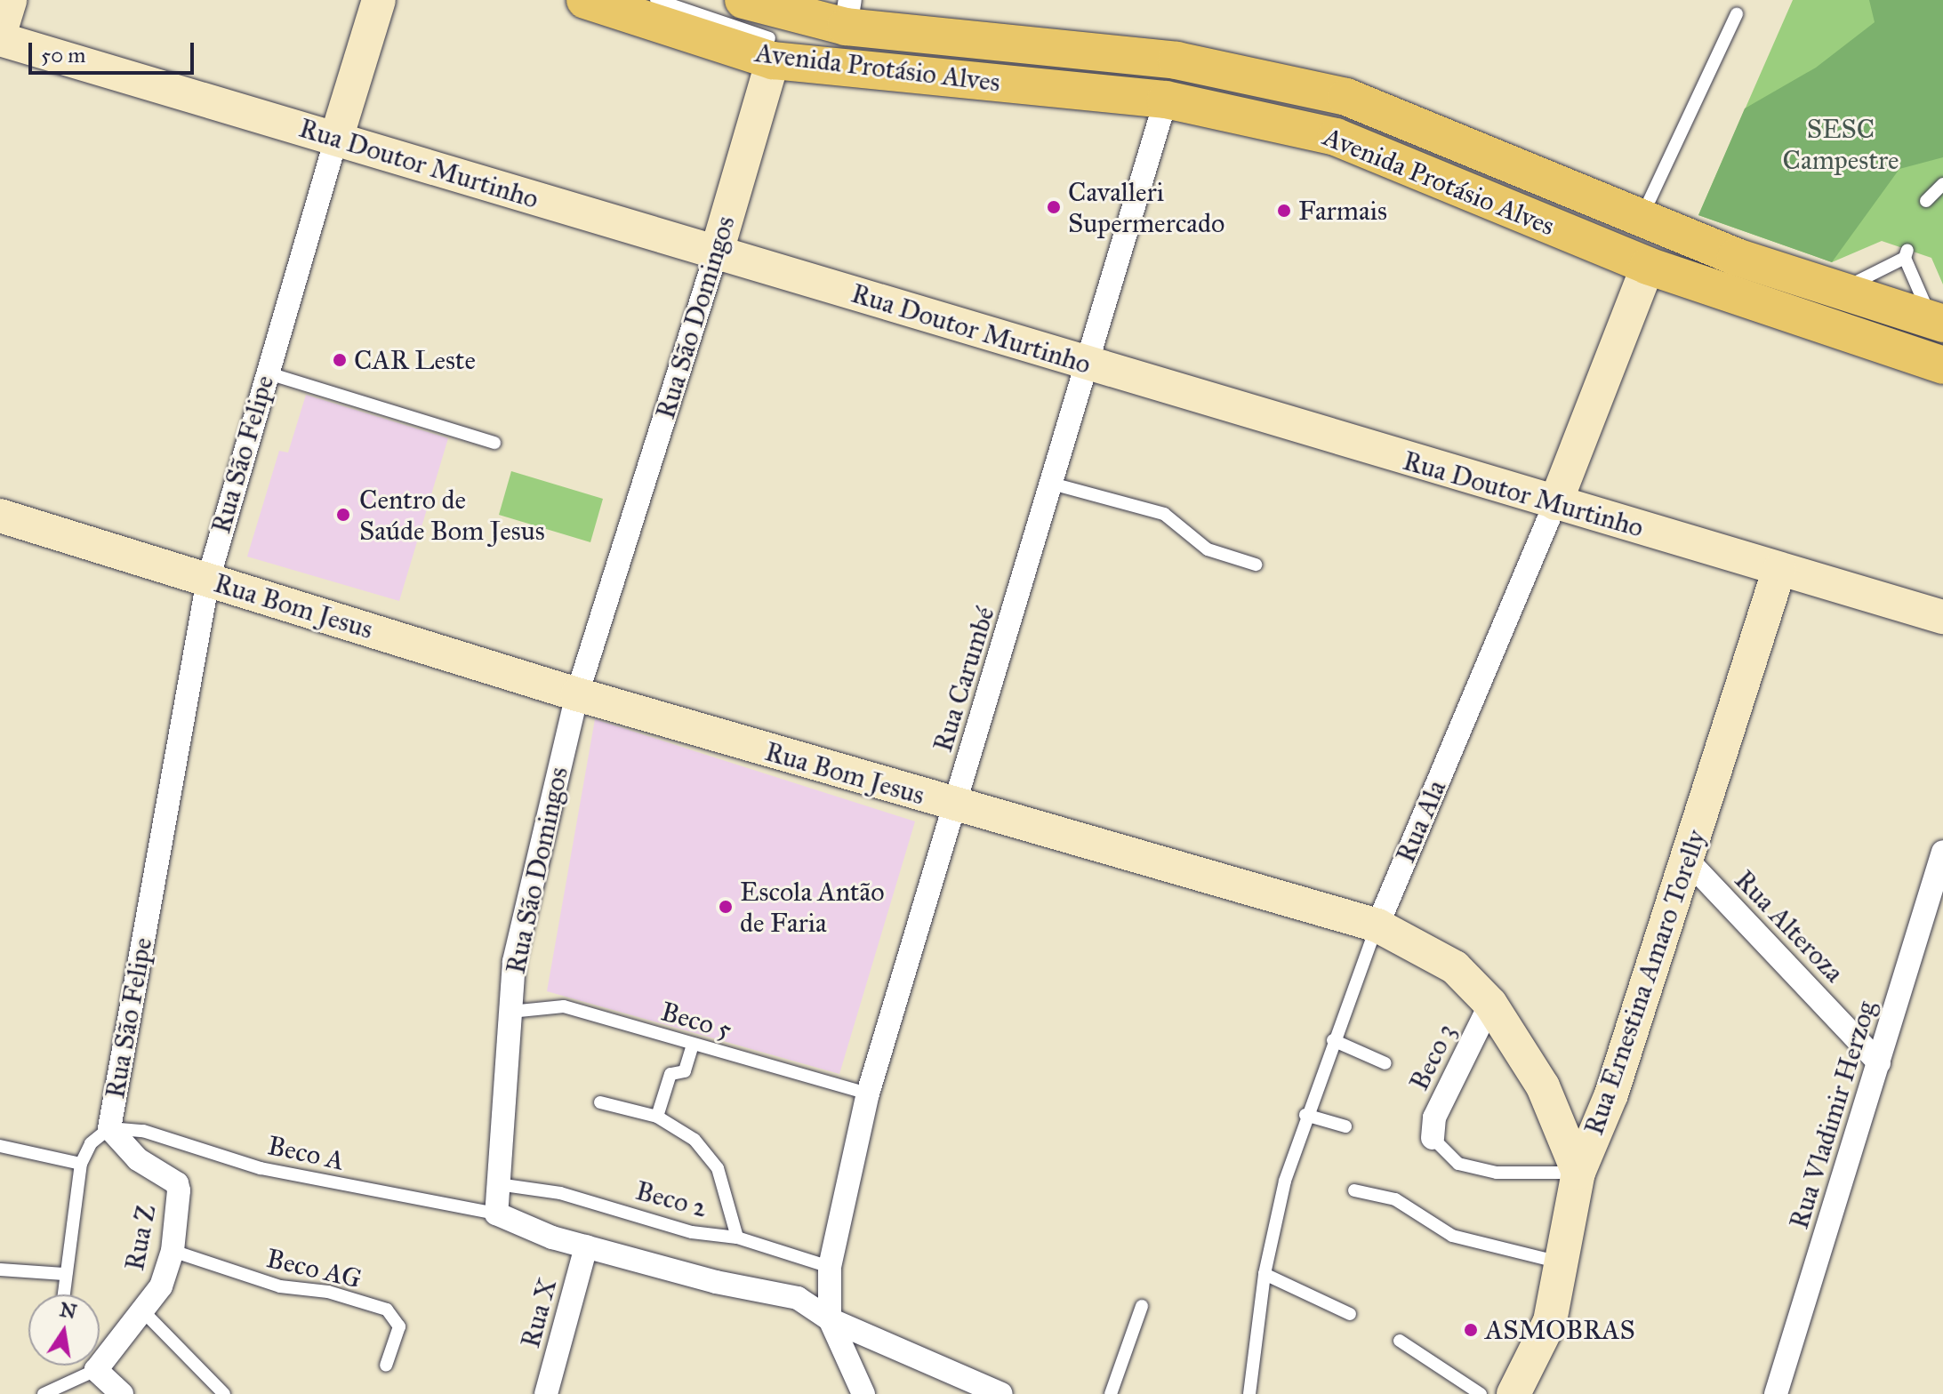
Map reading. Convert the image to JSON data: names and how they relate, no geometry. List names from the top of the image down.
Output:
{
  "streets": {
    "main road": ["Avenida Protásio Alves"],
    "street": [
      "Rua Doutor Murtinho",
      "Rua São Domingos",
      "Rua São Felipe",
      "Rua Bom Jesus",
      "Rua Carumbé",
      "Rua Ala",
      "Rua Alteroza",
      "Rua Ernestina Amaro Torelly",
      "Beco 3",
      "Rua Vladimir Herzog",
      "Rua Z",
      "Rua X"
    ],
    "lane": [
      "Beco 5",
      "Beco A",
      "Beco 2",
      "Beco AG"
    ]
  },
  "crossings": [
    ["Avenida Protásio Alves", "Rua São Domingos"],
    ["Avenida Protásio Alves", "Rua Carumbé"],
    ["Avenida Protásio Alves", "Rua Ala"],
    ["Rua Doutor Murtinho", "Rua São Domingos"],
    ["Rua Doutor Murtinho", "Rua São Felipe"],
    ["Rua Doutor Murtinho", "Rua Carumbé"],
    ["Rua Doutor Murtinho", "Rua Ala"],
    ["Rua Doutor Murtinho", "Rua Ernestina Amaro Torelly"],
    ["Rua São Domingos", "Rua Bom Jesus"],
    ["Rua São Domingos", "Beco 5"],
    ["Rua São Domingos", "Beco A"],
    ["Rua São Domingos", "Beco 2"],
    ["Rua São Felipe", "Rua Bom Jesus"],
    ["Rua São Felipe", "Beco A"],
    ["Rua São Felipe", "Rua Z"],
    ["Rua Bom Jesus", "Rua Carumbé"],
    ["Rua Bom Jesus", "Rua Ala"],
    ["Rua Bom Jesus", "Rua Ernestina Amaro Torelly"],
    ["Rua Bom Jesus", "Beco 3"],
    ["Rua Carumbé", "Beco 5"],
    ["Rua Carumbé", "Beco 2"],
    ["Rua Alteroza", "Rua Ernestina Amaro Torelly"],
    ["Rua Alteroza", "Rua Vladimir Herzog"],
    ["Beco A", "Rua Z"],
    ["Rua Z", "Beco AG"]
  ],
  "parks": ["SESC Campestre"],
  "places": [
    "Cavalleri Supermercado",
    "Farmais",
    "CAR Leste",
    "Centro de Saúde Bom Jesus",
    "Escola Antão de Faria",
    "ASMOBRAS"
  ],
  "scale_bar": "50 m",
  "north": "top"
}
